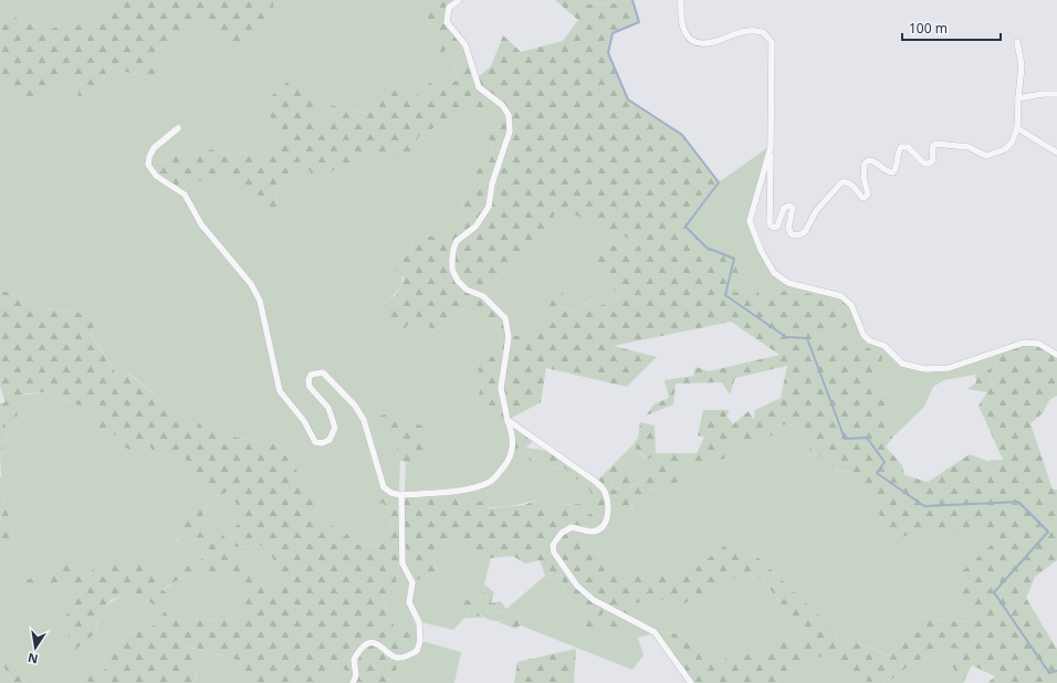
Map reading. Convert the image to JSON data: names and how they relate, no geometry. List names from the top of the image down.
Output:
{
  "scale_bar": "100 m",
  "north": "bottom"
}
